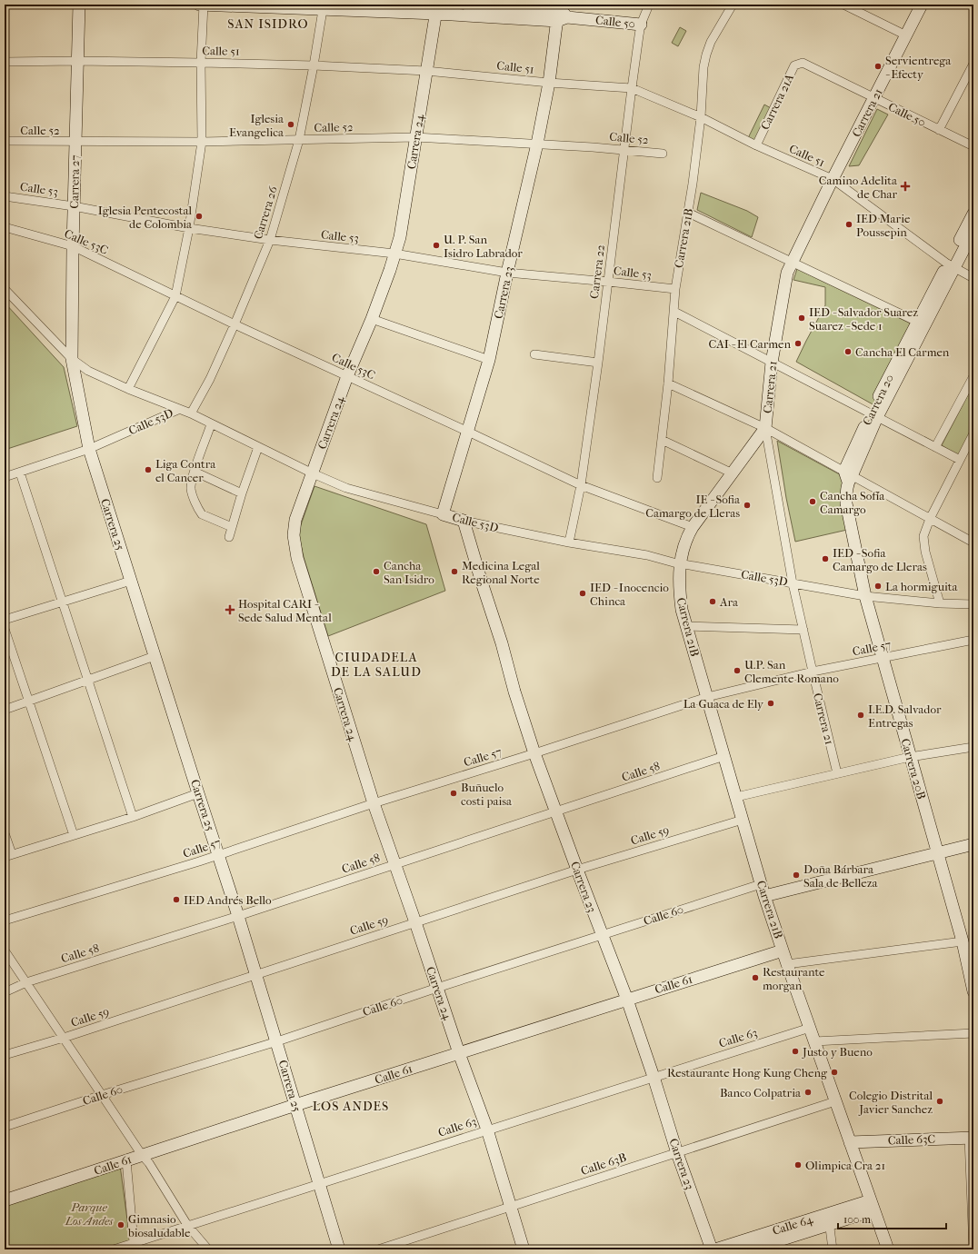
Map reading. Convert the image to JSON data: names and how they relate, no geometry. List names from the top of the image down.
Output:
{
  "streets": {
    "street": [
      "Calle 50",
      "Calle 51",
      "Carrera 21A",
      "Carrera 21",
      "Calle 52",
      "Carrera 24",
      "Carrera 27",
      "Calle 53",
      "Carrera 26",
      "Carrera 21B",
      "Calle 53C",
      "Carrera 22",
      "Carrera 23",
      "Carrera 20",
      "Calle 53D",
      "Carrera 25",
      "Calle 57",
      "Carrera 20B",
      "Calle 58",
      "Calle 59",
      "Calle 60",
      "Calle 61",
      "Calle 63",
      "Calle 63C",
      "Calle 63B",
      "Calle 64"
    ]
  },
  "crossings": [
    ["Calle 50", "Carrera 21A"],
    ["Calle 50", "Carrera 21"],
    ["Calle 50", "Carrera 24"],
    ["Calle 50", "Carrera 26"],
    ["Calle 50", "Carrera 22"],
    ["Calle 50", "Carrera 23"],
    ["Calle 51", "Carrera 21A"],
    ["Calle 51", "Carrera 21"],
    ["Calle 51", "Carrera 24"],
    ["Calle 51", "Carrera 27"],
    ["Calle 51", "Carrera 26"],
    ["Calle 51", "Carrera 21B"],
    ["Calle 51", "Carrera 22"],
    ["Calle 51", "Carrera 23"],
    ["Calle 51", "Carrera 20"],
    ["Carrera 21", "Calle 53D"],
    ["Carrera 21", "Calle 57"],
    ["Calle 52", "Carrera 24"],
    ["Calle 52", "Carrera 27"],
    ["Calle 52", "Carrera 26"],
    ["Calle 52", "Carrera 22"],
    ["Calle 52", "Carrera 23"],
    ["Carrera 24", "Calle 53"],
    ["Carrera 24", "Calle 53C"],
    ["Carrera 24", "Calle 53D"],
    ["Carrera 24", "Calle 57"],
    ["Carrera 24", "Calle 58"],
    ["Carrera 24", "Calle 59"],
    ["Carrera 24", "Calle 60"],
    ["Carrera 24", "Calle 61"],
    ["Carrera 24", "Calle 63"],
    ["Carrera 24", "Calle 63B"],
    ["Carrera 27", "Calle 53"],
    ["Carrera 27", "Calle 53C"],
    ["Carrera 27", "Carrera 25"],
    ["Calle 53", "Carrera 26"],
    ["Calle 53", "Carrera 21B"],
    ["Calle 53", "Carrera 22"],
    ["Calle 53", "Carrera 23"],
    ["Carrera 26", "Calle 53C"],
    ["Carrera 26", "Calle 53D"],
    ["Carrera 21B", "Calle 53D"],
    ["Carrera 21B", "Calle 57"],
    ["Carrera 21B", "Calle 58"],
    ["Carrera 21B", "Calle 59"],
    ["Carrera 21B", "Calle 60"],
    ["Carrera 21B", "Calle 61"],
    ["Carrera 21B", "Calle 63"],
    ["Carrera 21B", "Calle 63C"],
    ["Carrera 21B", "Calle 63B"],
    ["Carrera 21B", "Calle 64"],
    ["Calle 53C", "Carrera 22"],
    ["Calle 53C", "Carrera 23"],
    ["Carrera 22", "Calle 53D"],
    ["Carrera 23", "Calle 53D"],
    ["Carrera 23", "Calle 57"],
    ["Carrera 23", "Calle 58"],
    ["Carrera 23", "Calle 59"],
    ["Carrera 23", "Calle 60"],
    ["Carrera 23", "Calle 61"],
    ["Carrera 23", "Calle 63"],
    ["Carrera 23", "Calle 63B"],
    ["Carrera 20", "Carrera 20B"],
    ["Calle 53D", "Carrera 25"],
    ["Calle 53D", "Carrera 20B"],
    ["Carrera 25", "Calle 57"],
    ["Carrera 25", "Calle 58"],
    ["Carrera 25", "Calle 59"],
    ["Carrera 25", "Calle 60"],
    ["Carrera 25", "Calle 61"],
    ["Carrera 25", "Calle 63"],
    ["Calle 57", "Carrera 20B"]
  ],
  "districts": ["SAN ISIDRO", "CIUDADELA DE LA SALUD", "LOS ANDES"],
  "parks": ["Parque Los Andes"],
  "places": {
    "other": [
      "Servientrega - Efecty",
      "Iglesia Evangelica",
      "Iglesia Pentecostal de Colombia",
      "IED Marie Poussepin",
      "U. P. San Isidro Labrador",
      "IED - Salvador Suarez Suarez - Sede 1",
      "CAI - El Carmen",
      "Cancha El Carmen",
      "Liga Contra el Cancer",
      "Cancha Sofía Camargo",
      "IE - Sofia Camargo de Lleras",
      "IED - Sofia Camargo de Lleras",
      "Cancha San Isidro",
      "Medicina Legal Regional Norte",
      "La hormiguita",
      "IED - Inocencio Chinca",
      "Ara",
      "U.P. San Clemente Romano",
      "La Guaca de Ely",
      "I.E.D. Salvador Entregas",
      "Buñuelo costi paisa",
      "Doña Bárbara Sala de Belleza",
      "IED Andrés Bello",
      "Restaurante morgan",
      "Justo y Bueno",
      "Restaurante Hong Kung Cheng",
      "Banco Colpatria",
      "Colegio Distrital Javier Sanchez",
      "Olimpica Cra 21",
      "Gimnasio biosaludable"
    ],
    "health": ["Camino Adelita de Char", "Hospital CARI - Sede Salud Mental"]
  },
  "scale_bar": "100 m"
}
